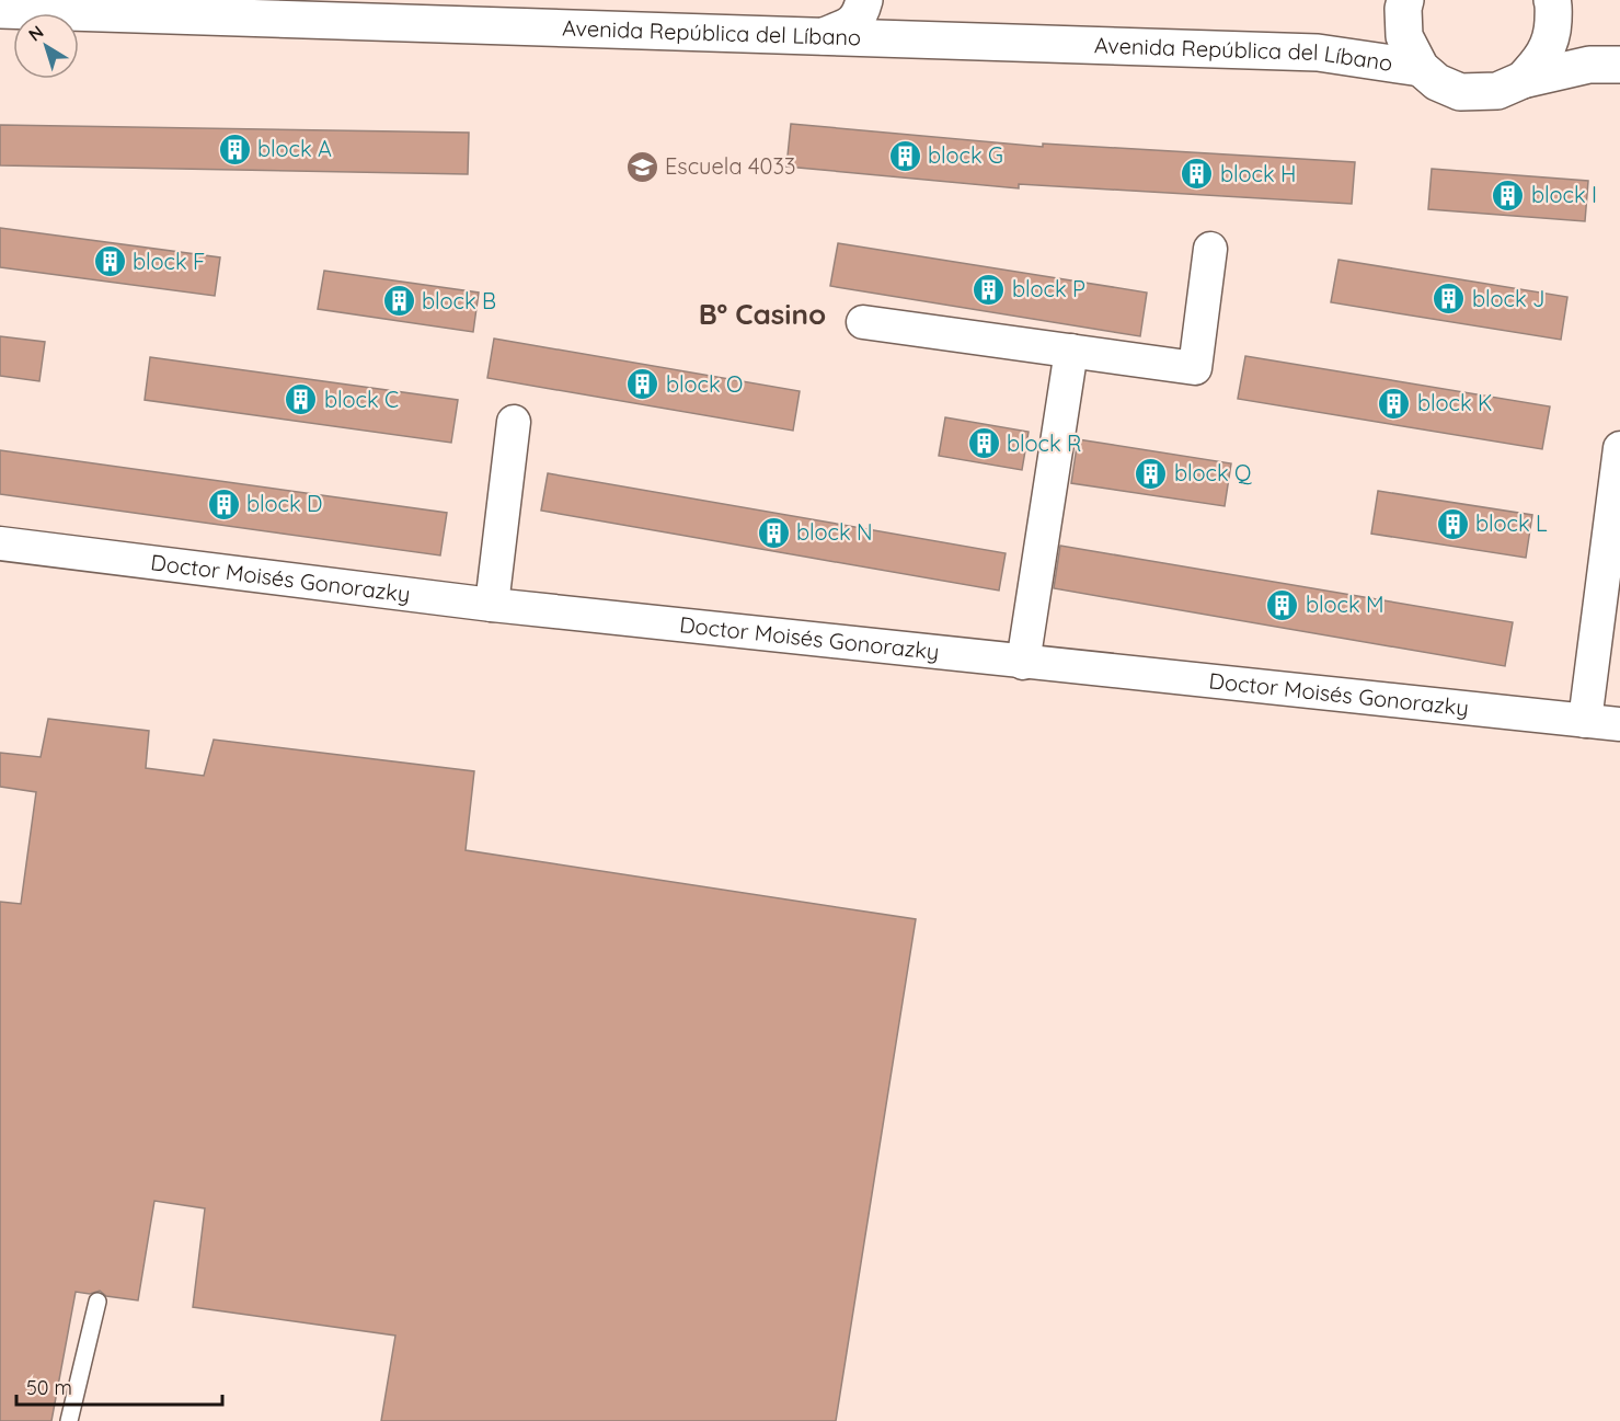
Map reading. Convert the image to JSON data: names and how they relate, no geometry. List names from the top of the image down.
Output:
{
  "streets": {
    "street": ["Avenida República del Líbano", "Doctor Moisés Gonorazky"]
  },
  "districts": ["Bº Casino"],
  "places": {
    "building": [
      "block A",
      "block G",
      "block H",
      "block I",
      "block F",
      "block P",
      "block J",
      "block B",
      "block O",
      "block C",
      "block K",
      "block R",
      "block Q",
      "block D",
      "block L",
      "block N",
      "block M"
    ],
    "school or university": ["Escuela 4033"]
  },
  "scale_bar": "50 m",
  "north": "top left"
}
